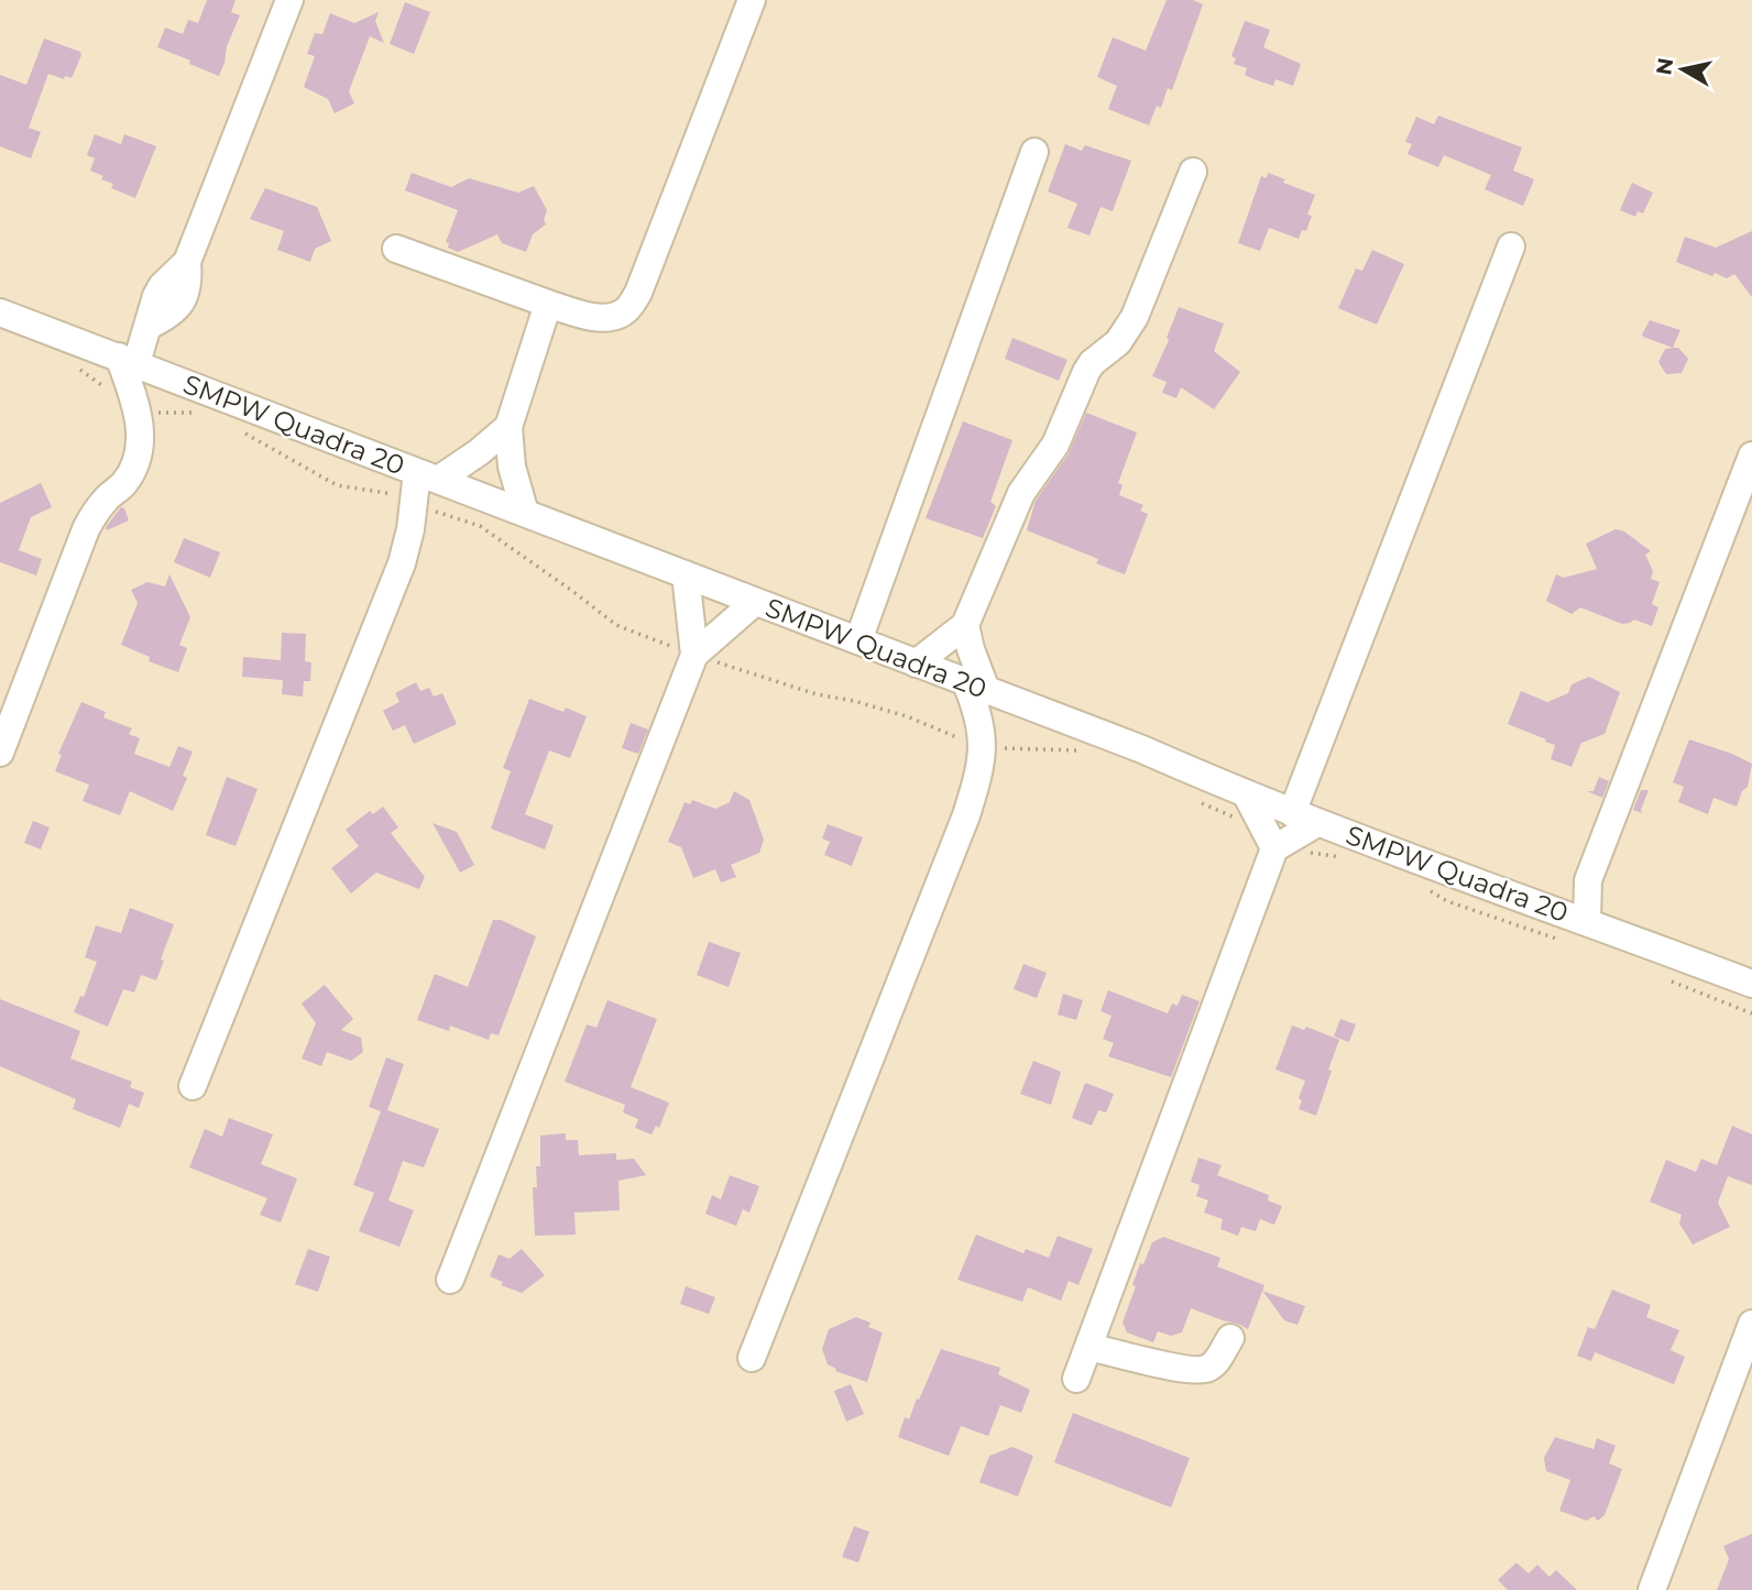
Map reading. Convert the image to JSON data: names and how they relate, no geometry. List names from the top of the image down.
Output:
{
  "streets": {
    "street": ["SMPW Quadra 20"]
  },
  "north": "left"
}
